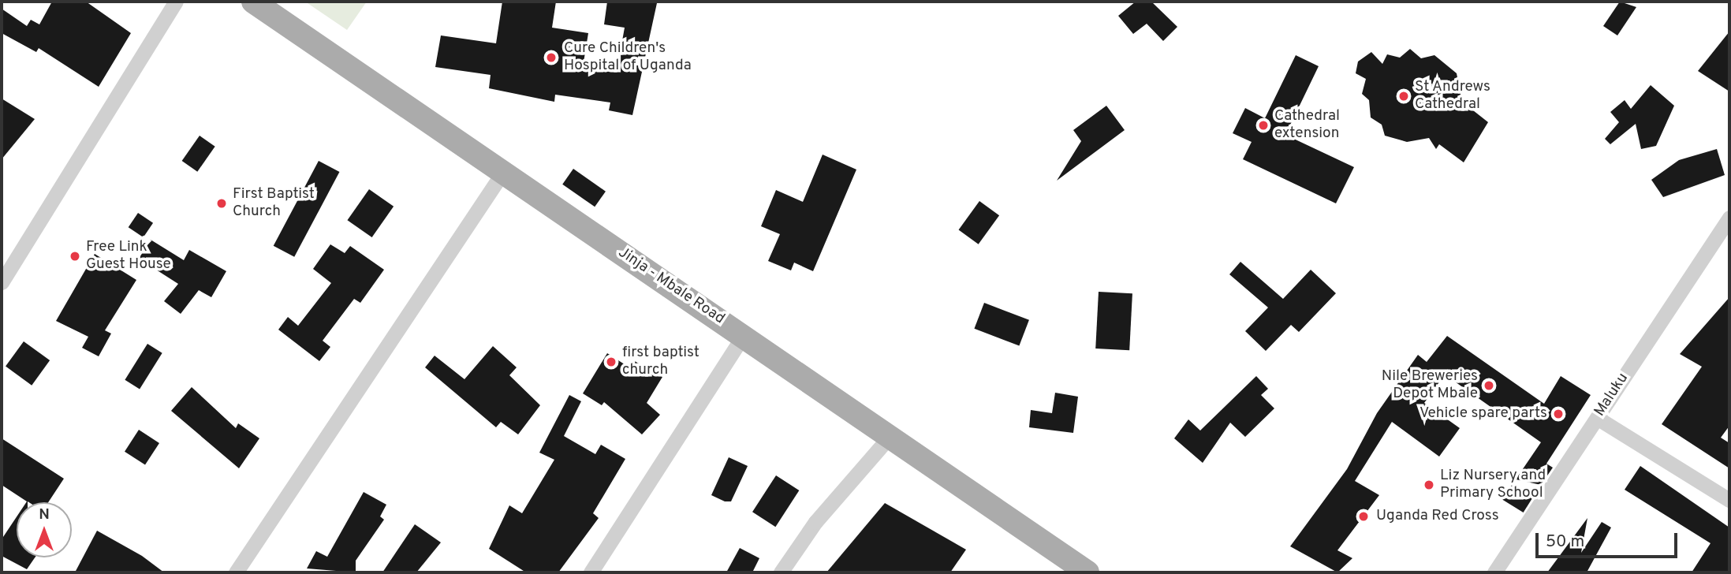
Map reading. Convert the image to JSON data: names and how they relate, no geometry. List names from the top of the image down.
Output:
{
  "streets": {
    "main road": ["Jinja - Mbale Road"],
    "street": ["Maluku"]
  },
  "places": [
    "Cure Children's Hospital of Uganda",
    "St Andrews Cathedral",
    "Cathedral extension",
    "First Baptist Church",
    "Free Link Guest House",
    "first baptist church",
    "Nile Breweries Depot Mbale",
    "Vehicle spare parts",
    "Liz Nursery and Primary School",
    "Uganda Red Cross"
  ],
  "scale_bar": "50 m",
  "north": "top"
}
